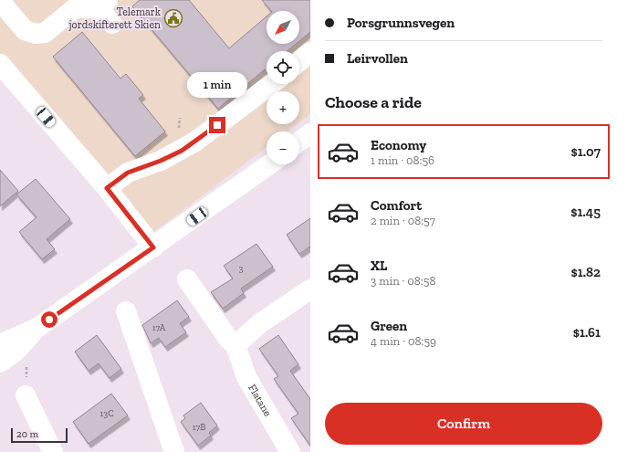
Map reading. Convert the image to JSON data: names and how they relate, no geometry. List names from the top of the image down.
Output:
{
  "streets": {
    "main road": ["Flatane"]
  },
  "places": {
    "public building": ["Telemark jordskifterett Skien"]
  },
  "house_numbers": [
    "3",
    "17A",
    "13C",
    "17B"
  ],
  "scale_bar": "20 m",
  "north": "bottom left",
  "page": {
    "banner": ["Porsgrunnsvegen", "Leirvollen"],
    "map_buttons": ["+", "−"],
    "bubble": "1 min",
    "heading": "Choose a ride",
    "list": [
      {
        "name": "Economy",
        "note": "1 min · 08:56",
        "value": "$1.07"
      },
      {
        "name": "Comfort",
        "note": "2 min · 08:57",
        "value": "$1.45"
      },
      {
        "name": "XL",
        "note": "3 min · 08:58",
        "value": "$1.82"
      },
      {
        "name": "Green",
        "note": "4 min · 08:59",
        "value": "$1.61"
      }
    ],
    "buttons": "Confirm",
    "scale": "20 m"
  }
}
